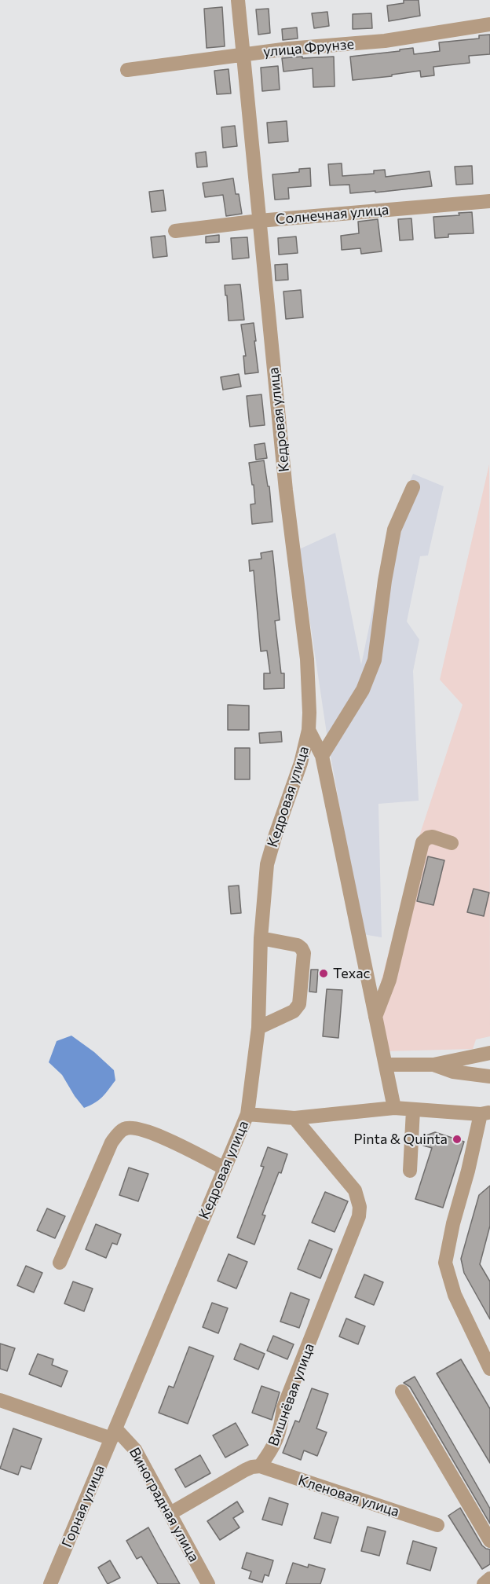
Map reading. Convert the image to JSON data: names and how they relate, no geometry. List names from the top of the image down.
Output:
{
  "streets": {
    "street": [
      "улица Фрунзе",
      "Солнечная улица",
      "Кедровая улица",
      "Вишнёвая улица",
      "Кленовая улица",
      "Виноградная улица",
      "Горная улица"
    ]
  },
  "crossings": [
    ["улица Фрунзе", "Кедровая улица"],
    ["Солнечная улица", "Кедровая улица"],
    ["Кедровая улица", "Виноградная улица"],
    ["Кедровая улица", "Горная улица"],
    ["Вишнёвая улица", "Кленовая улица"],
    ["Виноградная улица", "Горная улица"]
  ],
  "places": ["Техас", "Pinta & Quinta"]
}
